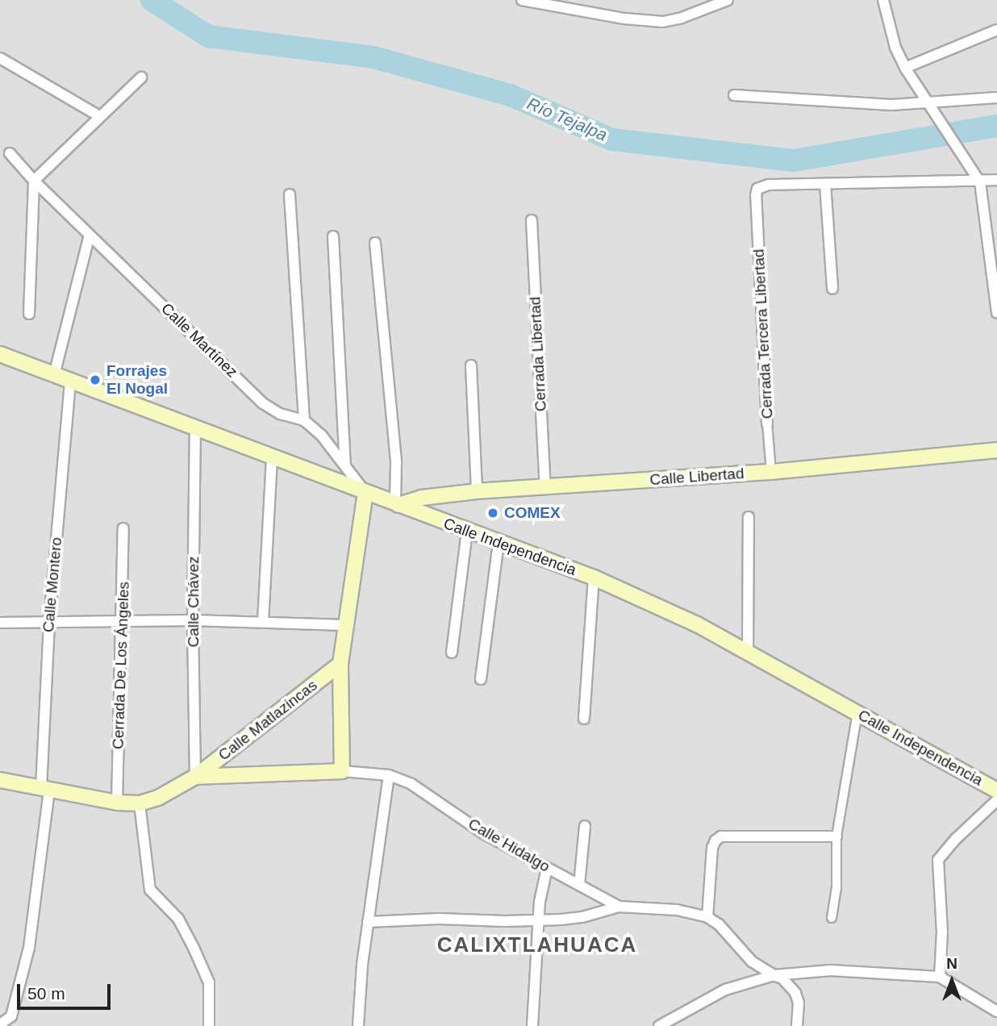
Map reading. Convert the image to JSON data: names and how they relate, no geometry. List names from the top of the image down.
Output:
{
  "streets": {
    "main road": [
      "Calle Libertad",
      "Calle Independencia",
      "Calle Matlazincas",
      "Calle Hidalgo"
    ],
    "street": [
      "Cerrada Tercera Libertad",
      "Calle Martínez",
      "Cerrada Libertad",
      "Calle Montero",
      "Calle Chávez",
      "Cerrada De Los Ángeles"
    ]
  },
  "crossings": [
    ["Cerrada Tercera Libertad", "Calle Libertad"],
    ["Calle Martínez", "Calle Independencia"],
    ["Cerrada Libertad", "Calle Libertad"],
    ["Calle Libertad", "Calle Independencia"],
    ["Calle Independencia", "Calle Montero"],
    ["Calle Independencia", "Calle Chávez"],
    ["Calle Montero", "Calle Hidalgo"],
    ["Calle Chávez", "Calle Matlazincas"],
    ["Calle Chávez", "Calle Hidalgo"],
    ["Cerrada De Los Ángeles", "Calle Hidalgo"],
    ["Calle Matlazincas", "Calle Hidalgo"]
  ],
  "districts": ["CALIXTLAHUACA"],
  "water": ["Río Tejalpa"],
  "places": ["Forrajes El Nogal", "COMEX"],
  "scale_bar": "50 m",
  "north": "top"
}
